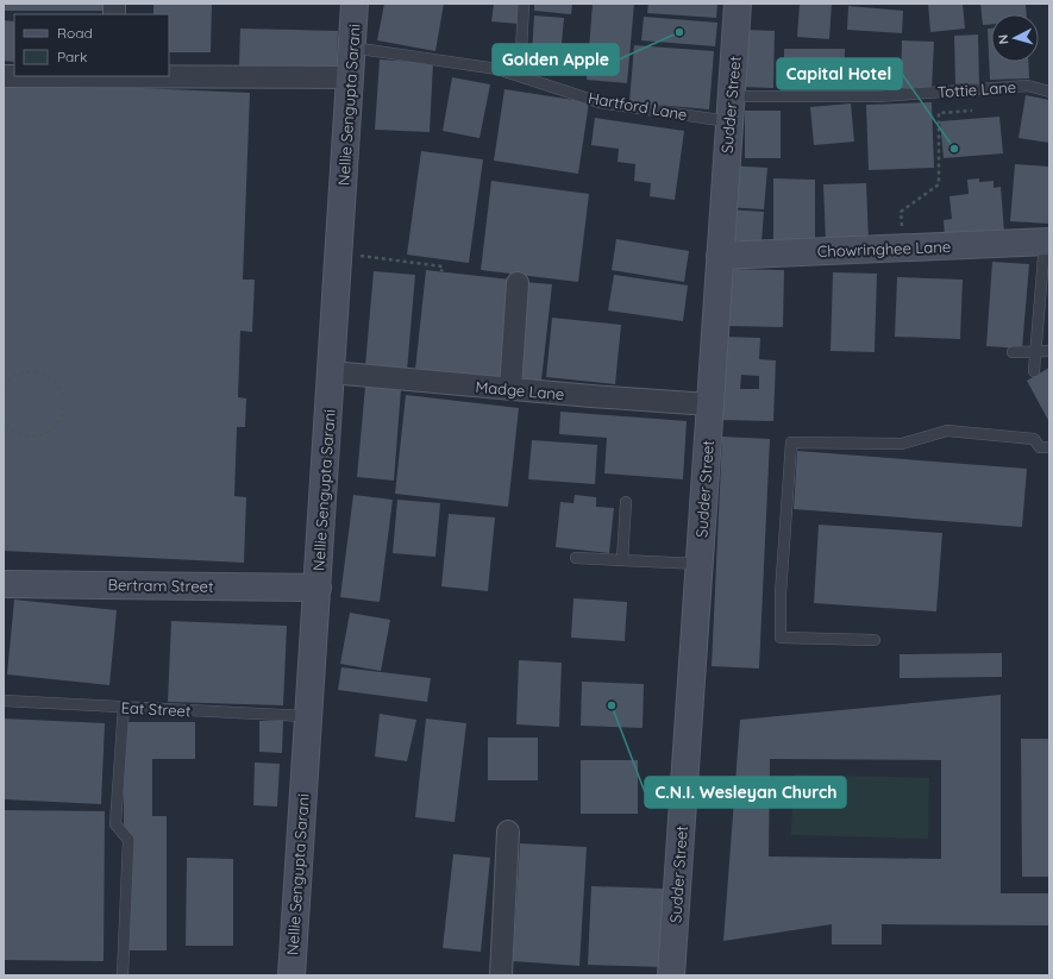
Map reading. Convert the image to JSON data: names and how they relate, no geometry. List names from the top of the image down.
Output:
{
  "streets": {
    "street": [
      "Nellie Sengupta Sarani",
      "Sudder Street",
      "Chowringhee Lane",
      "Madge Lane",
      "Bertram Street"
    ],
    "lane": ["Tottie Lane", "Hartford Lane", "Eat Street"]
  },
  "crossings": [
    ["Tottie Lane", "Sudder Street"],
    ["Nellie Sengupta Sarani", "Hartford Lane"],
    ["Nellie Sengupta Sarani", "Madge Lane"],
    ["Nellie Sengupta Sarani", "Bertram Street"],
    ["Nellie Sengupta Sarani", "Eat Street"],
    ["Sudder Street", "Hartford Lane"],
    ["Sudder Street", "Chowringhee Lane"],
    ["Sudder Street", "Madge Lane"]
  ],
  "places": ["Golden Apple", "Capital Hotel", "C.N.I. Wesleyan Church"],
  "legend": ["Road", "Park"],
  "north": "left"
}
